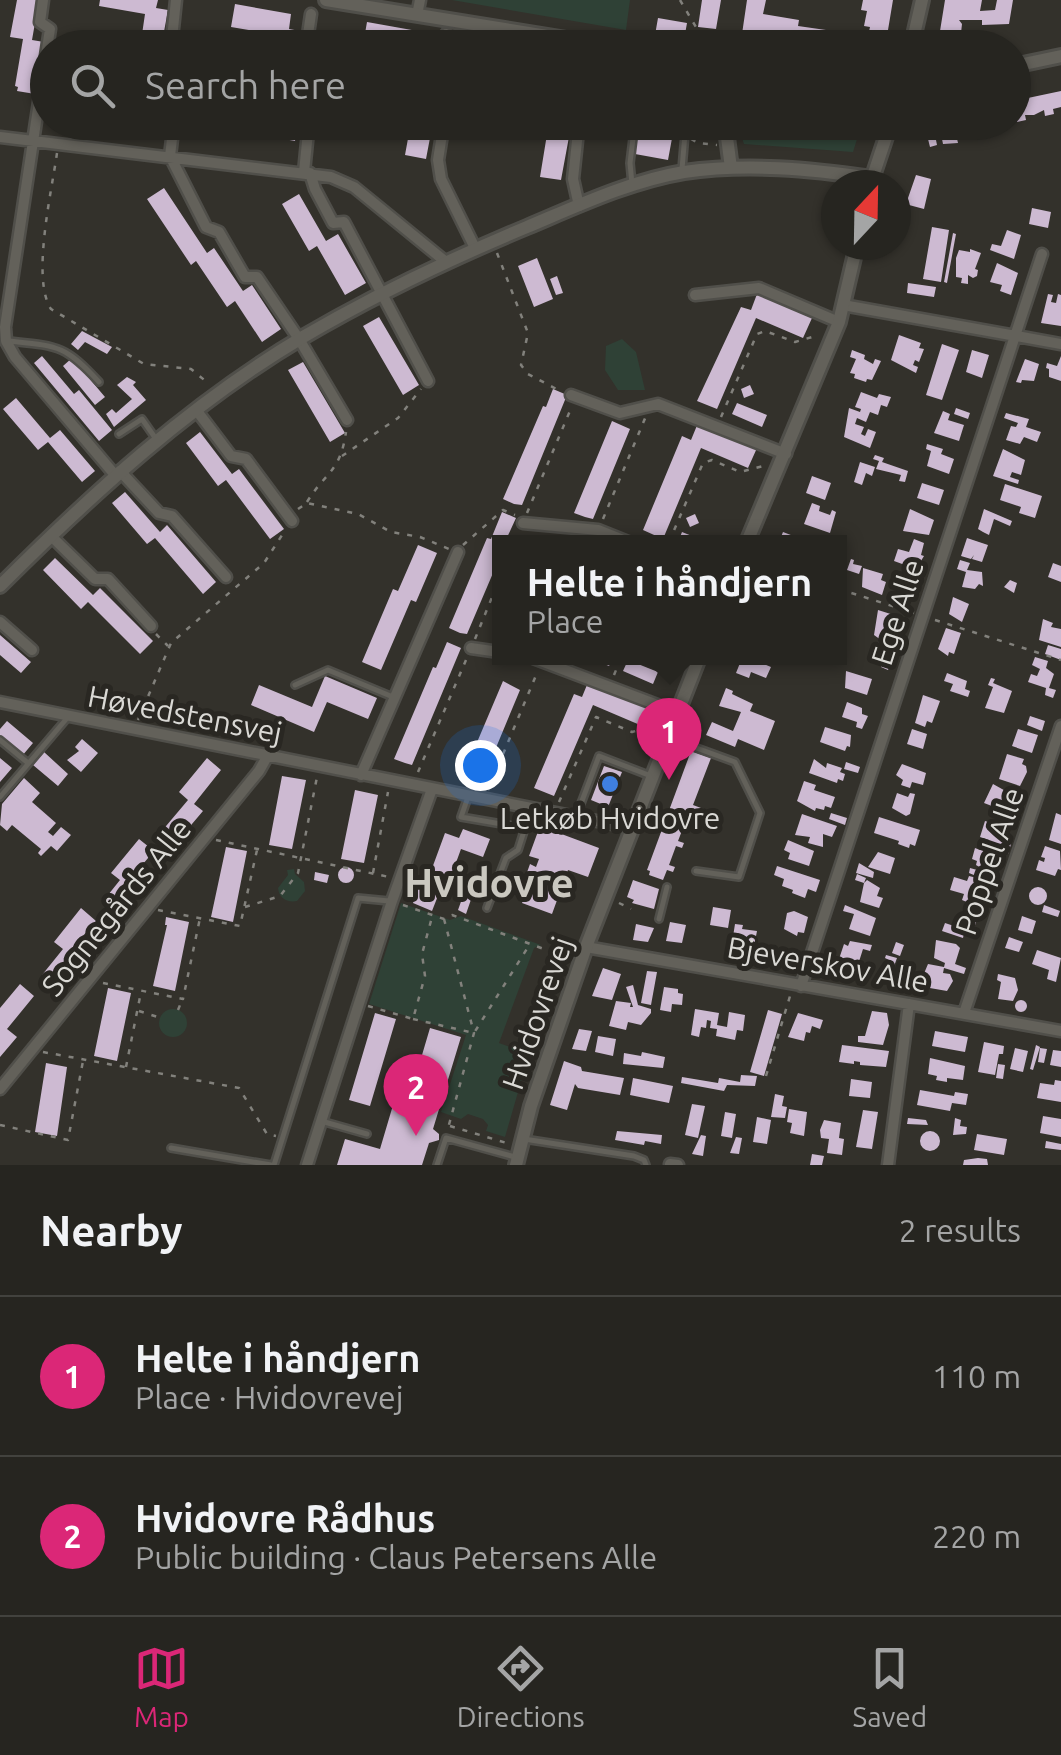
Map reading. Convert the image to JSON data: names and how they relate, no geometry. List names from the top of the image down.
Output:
{
  "streets": {
    "street": [
      "Ege Alle",
      "Høvedstensvej",
      "Poppel Alle",
      "Sognegårds Alle",
      "Bjeverskov Alle",
      "Hvidovrevej"
    ]
  },
  "crossings": [
    ["Ege Alle", "Bjeverskov Alle"],
    ["Høvedstensvej", "Sognegårds Alle"],
    ["Høvedstensvej", "Hvidovrevej"],
    ["Poppel Alle", "Bjeverskov Alle"],
    ["Bjeverskov Alle", "Hvidovrevej"]
  ],
  "districts": ["Hvidovre"],
  "places": ["Letkøb Hvidovre"],
  "north": "top",
  "page": {
    "search": "Search here",
    "popup": ["Helte i håndjern", "Place"],
    "pins": ["1", "2"],
    "heading": ["Nearby", "2 results"],
    "list": [
      {
        "mark": "1",
        "name": "Helte i håndjern",
        "note": "Place · Hvidovrevej",
        "value": "110 m"
      },
      {
        "mark": "2",
        "name": "Hvidovre Rådhus",
        "note": "Public building · Claus Petersens Alle",
        "value": "220 m"
      }
    ],
    "nav": ["Map", "Directions", "Saved"]
  }
}
